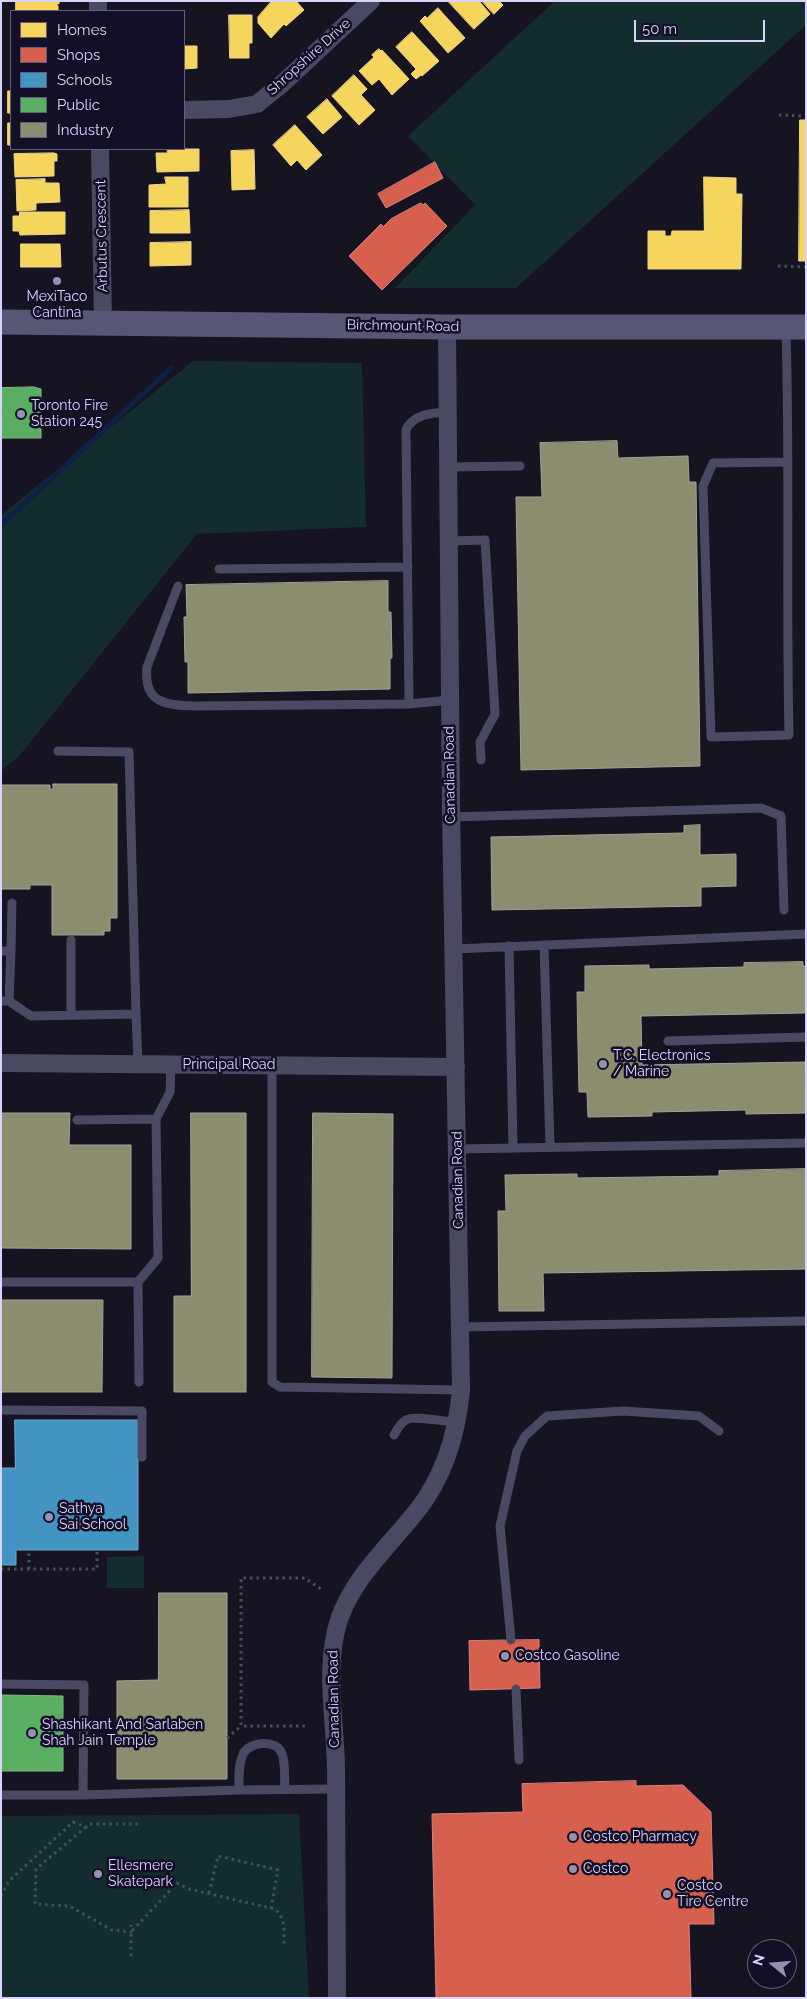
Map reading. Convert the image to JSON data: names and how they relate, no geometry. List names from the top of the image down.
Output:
{
  "streets": {
    "main road": ["Birchmount Road"],
    "street": [
      "Shropshire Drive",
      "Arbutus Crescent",
      "Canadian Road",
      "Principal Road"
    ]
  },
  "crossings": [
    ["Arbutus Crescent", "Birchmount Road"],
    ["Birchmount Road", "Canadian Road"],
    ["Canadian Road", "Principal Road"]
  ],
  "places": [
    "MexiTaco Cantina",
    "Toronto Fire Station 245",
    "T.C. Electronics / Marine",
    "Sathya Sai School",
    "Costco Gasoline",
    "Shashikant And Sarlaben Shah Jain Temple",
    "Costco Pharmacy",
    "Costco",
    "Ellesmere Skatepark",
    "Costco Tire Centre"
  ],
  "legend": [
    "Homes",
    "Shops",
    "Schools",
    "Public",
    "Industry"
  ],
  "scale_bar": "50 m",
  "north": "left"
}
